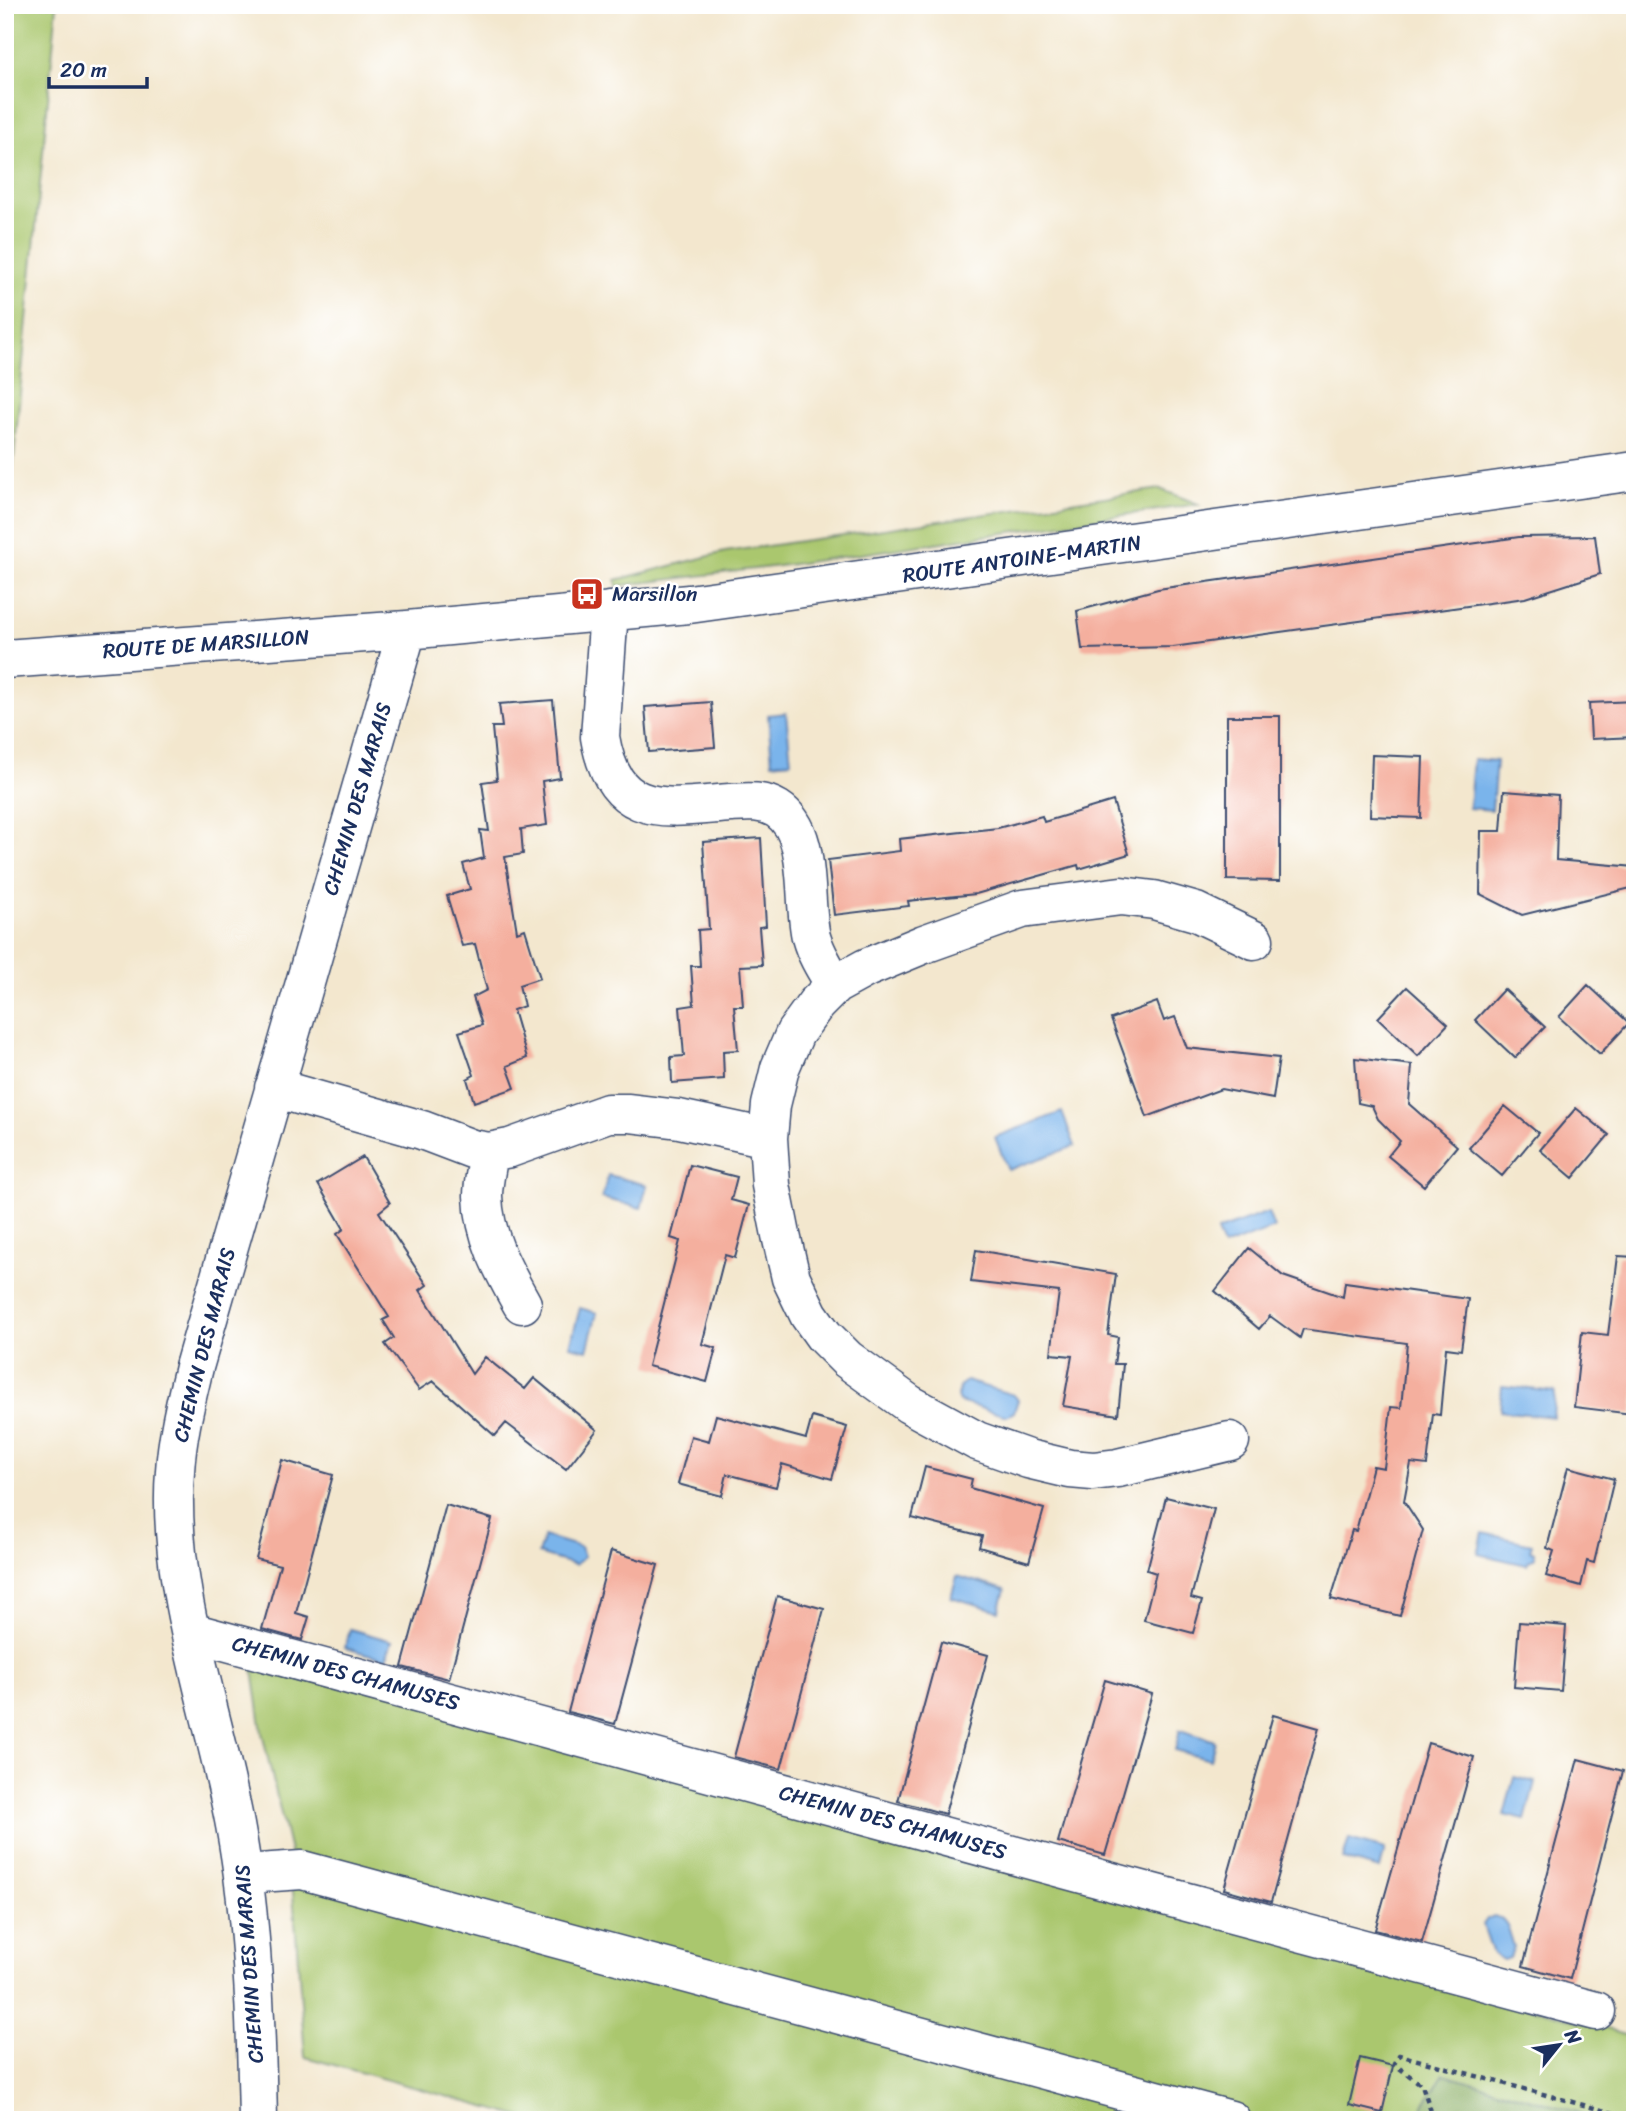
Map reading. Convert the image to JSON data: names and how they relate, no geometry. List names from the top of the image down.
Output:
{
  "streets": {
    "street": [
      "ROUTE ANTOINE-MARTIN",
      "ROUTE DE MARSILLON",
      "CHEMIN DES MARAIS",
      "CHEMIN DES CHAMUSES"
    ]
  },
  "crossings": [
    ["ROUTE ANTOINE-MARTIN", "ROUTE DE MARSILLON"],
    ["ROUTE ANTOINE-MARTIN", "CHEMIN DES MARAIS"],
    ["ROUTE DE MARSILLON", "CHEMIN DES MARAIS"],
    ["CHEMIN DES MARAIS", "CHEMIN DES CHAMUSES"]
  ],
  "places": {
    "bus stop": ["Marsillon"]
  },
  "scale_bar": "20 m",
  "north": "top right"
}
